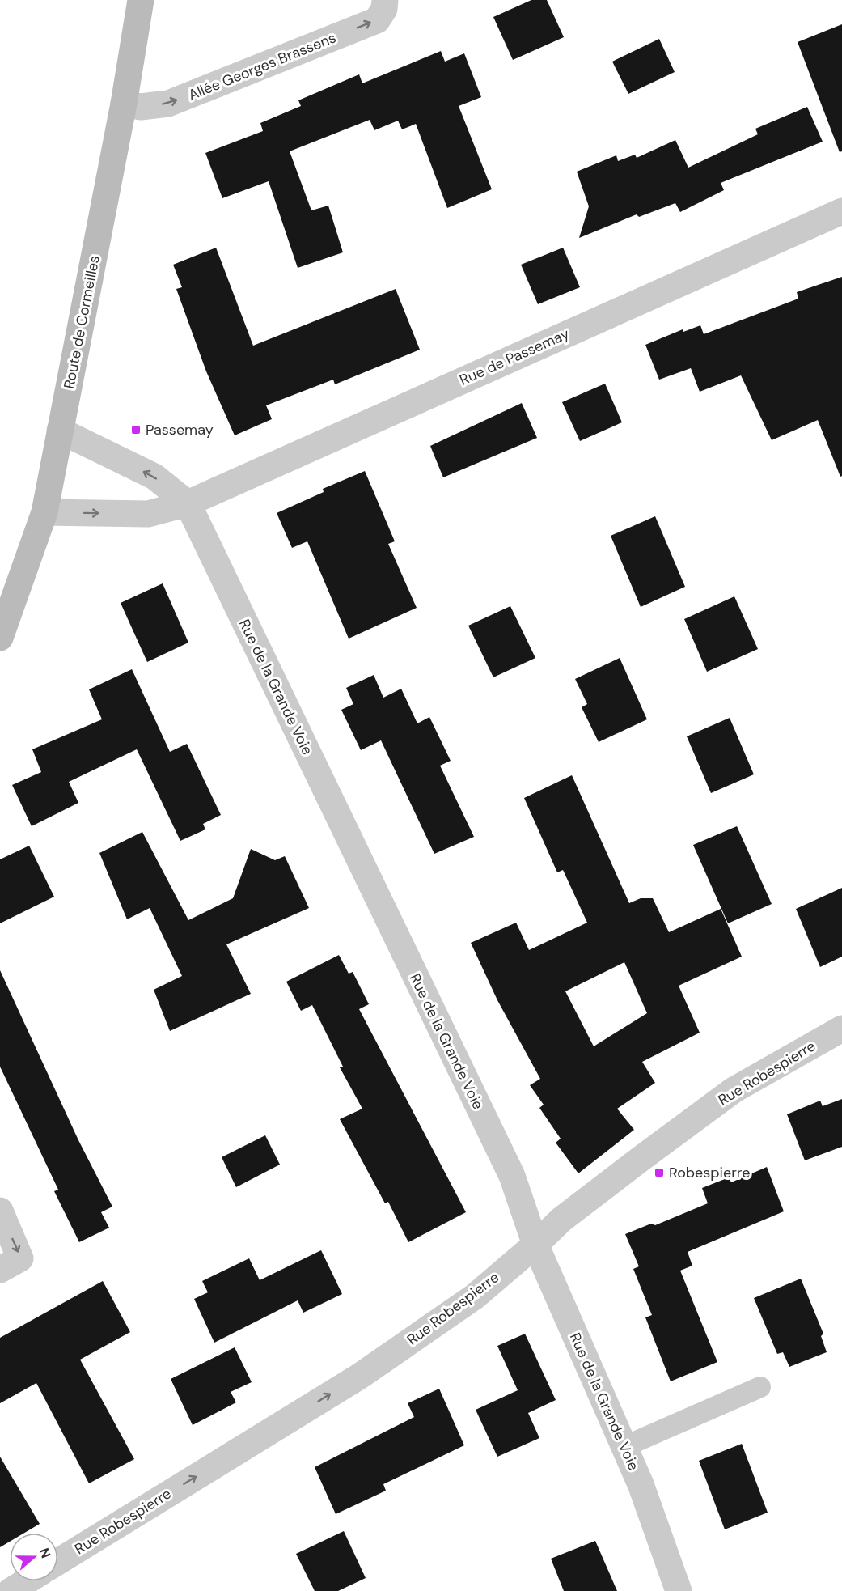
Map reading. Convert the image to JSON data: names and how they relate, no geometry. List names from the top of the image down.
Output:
{
  "streets": {
    "main road": ["Route de Cormeilles"],
    "street": [
      "Allée Georges Brassens",
      "Rue de Passemay",
      "Rue de la Grande Voie",
      "Rue Robespierre"
    ]
  },
  "crossings": [
    ["Allée Georges Brassens", "Route de Cormeilles"],
    ["Route de Cormeilles", "Rue de la Grande Voie"],
    ["Rue de Passemay", "Rue de la Grande Voie"],
    ["Rue de la Grande Voie", "Rue Robespierre"]
  ],
  "one_way": ["Allée Georges Brassens", "Rue Robespierre"],
  "places": {
    "transit": ["Passemay", "Robespierre"]
  },
  "north": "right"
}
